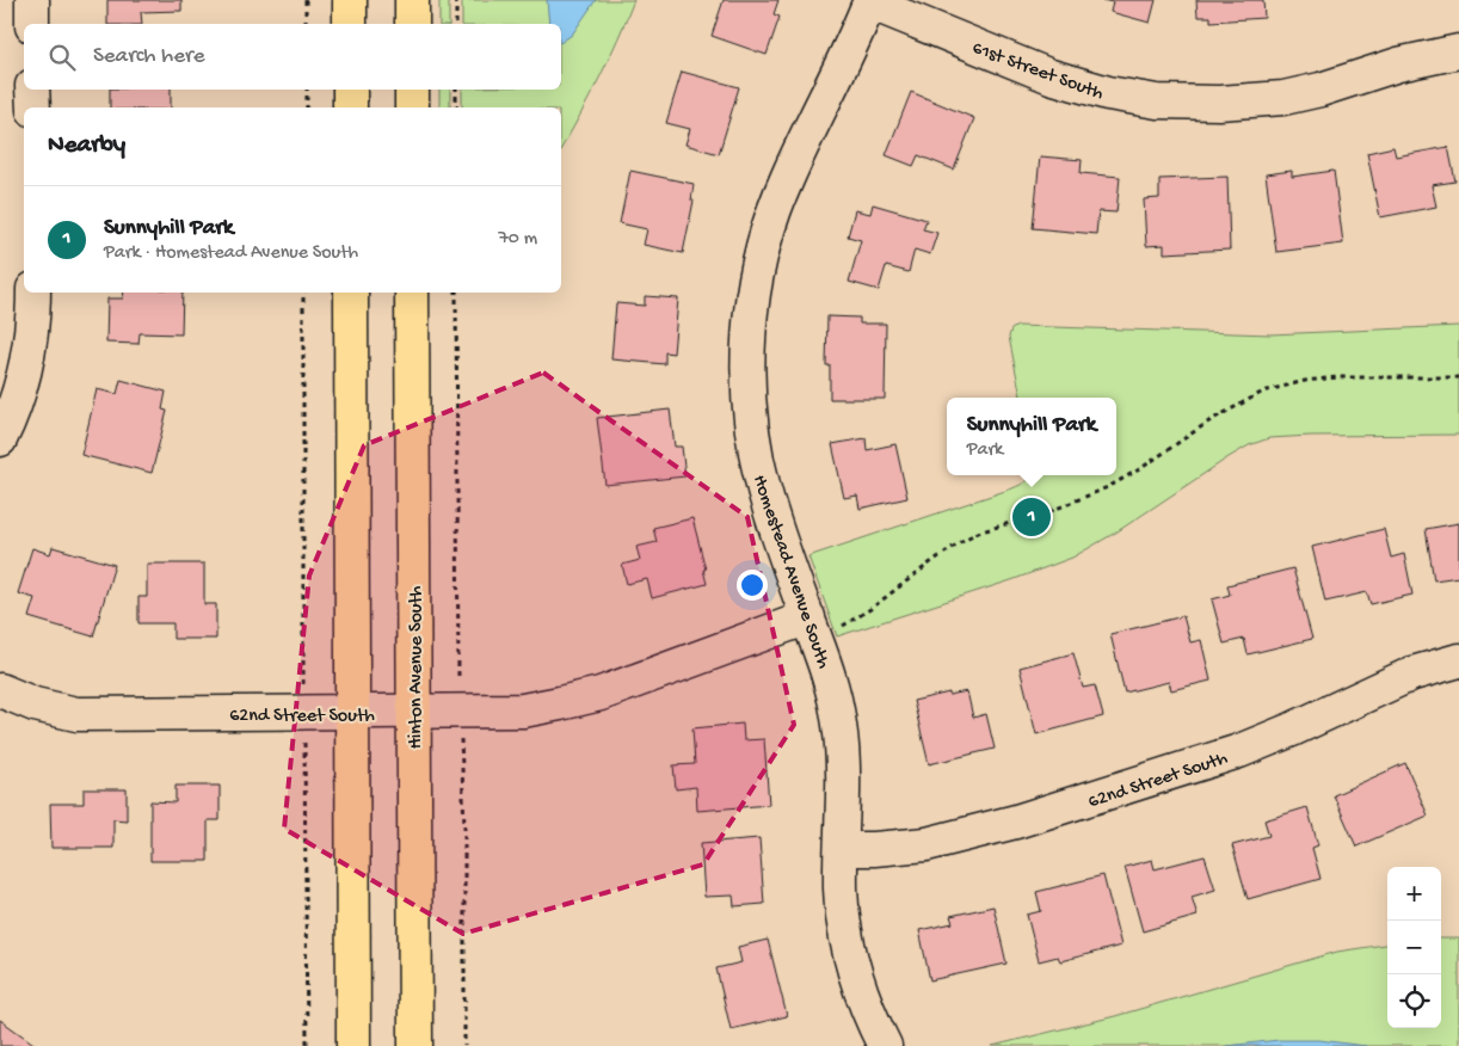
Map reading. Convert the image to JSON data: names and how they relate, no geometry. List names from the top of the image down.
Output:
{
  "streets": {
    "main road": ["Hinton Avenue South"],
    "street": ["61st Street South", "Homestead Avenue South", "62nd Street South"]
  },
  "crossings": [
    ["61st Street South", "Homestead Avenue South"],
    ["Homestead Avenue South", "62nd Street South"],
    ["Hinton Avenue South", "62nd Street South"]
  ],
  "page": {
    "search": "Search here",
    "heading": "Nearby",
    "list": [
      {
        "mark": "1",
        "name": "Sunnyhill Park",
        "note": "Park · Homestead Avenue South",
        "value": "70 m"
      }
    ],
    "popup": ["Sunnyhill Park", "Park"],
    "pins": "1",
    "map_buttons": ["+", "−"]
  }
}
